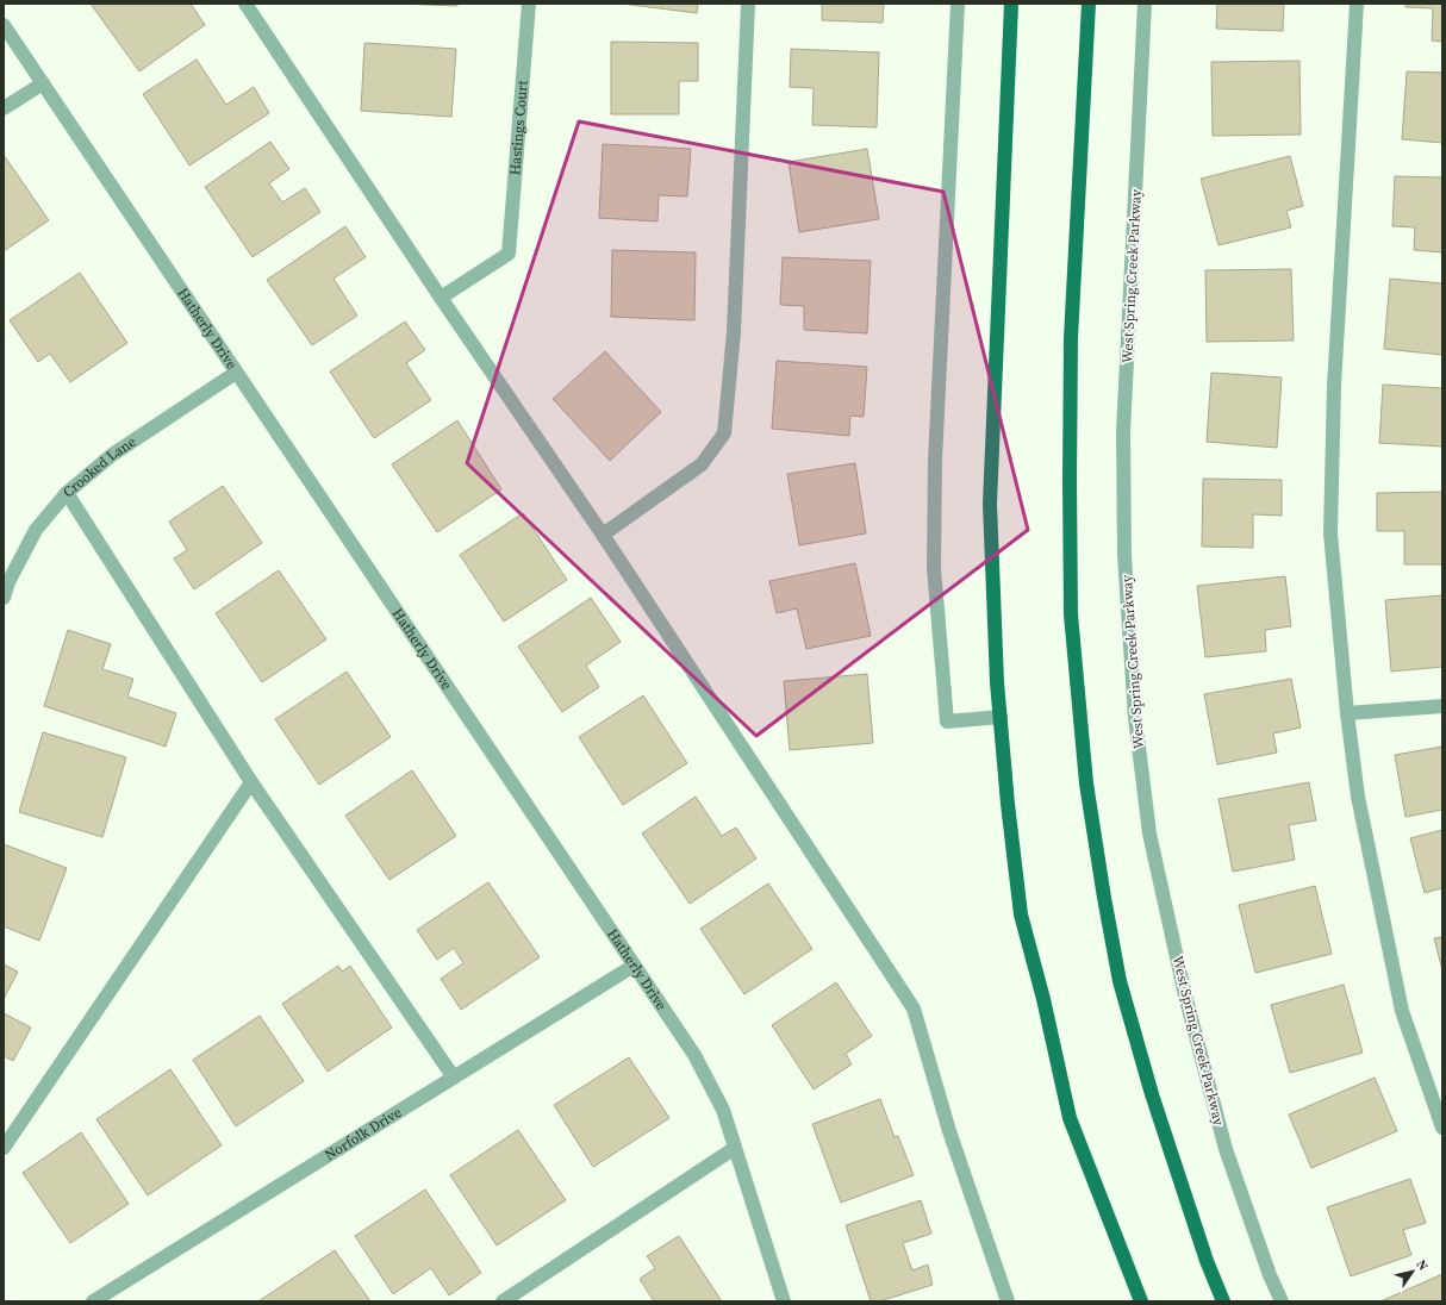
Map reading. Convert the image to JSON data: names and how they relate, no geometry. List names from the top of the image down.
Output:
{
  "streets": {
    "street": [
      "Hastings Court",
      "West Spring Creek Parkway",
      "Hatherly Drive",
      "Crooked Lane",
      "Norfolk Drive"
    ]
  },
  "crossings": [
    ["Hatherly Drive", "Crooked Lane"],
    ["Hatherly Drive", "Norfolk Drive"]
  ],
  "north": "top right"
}
